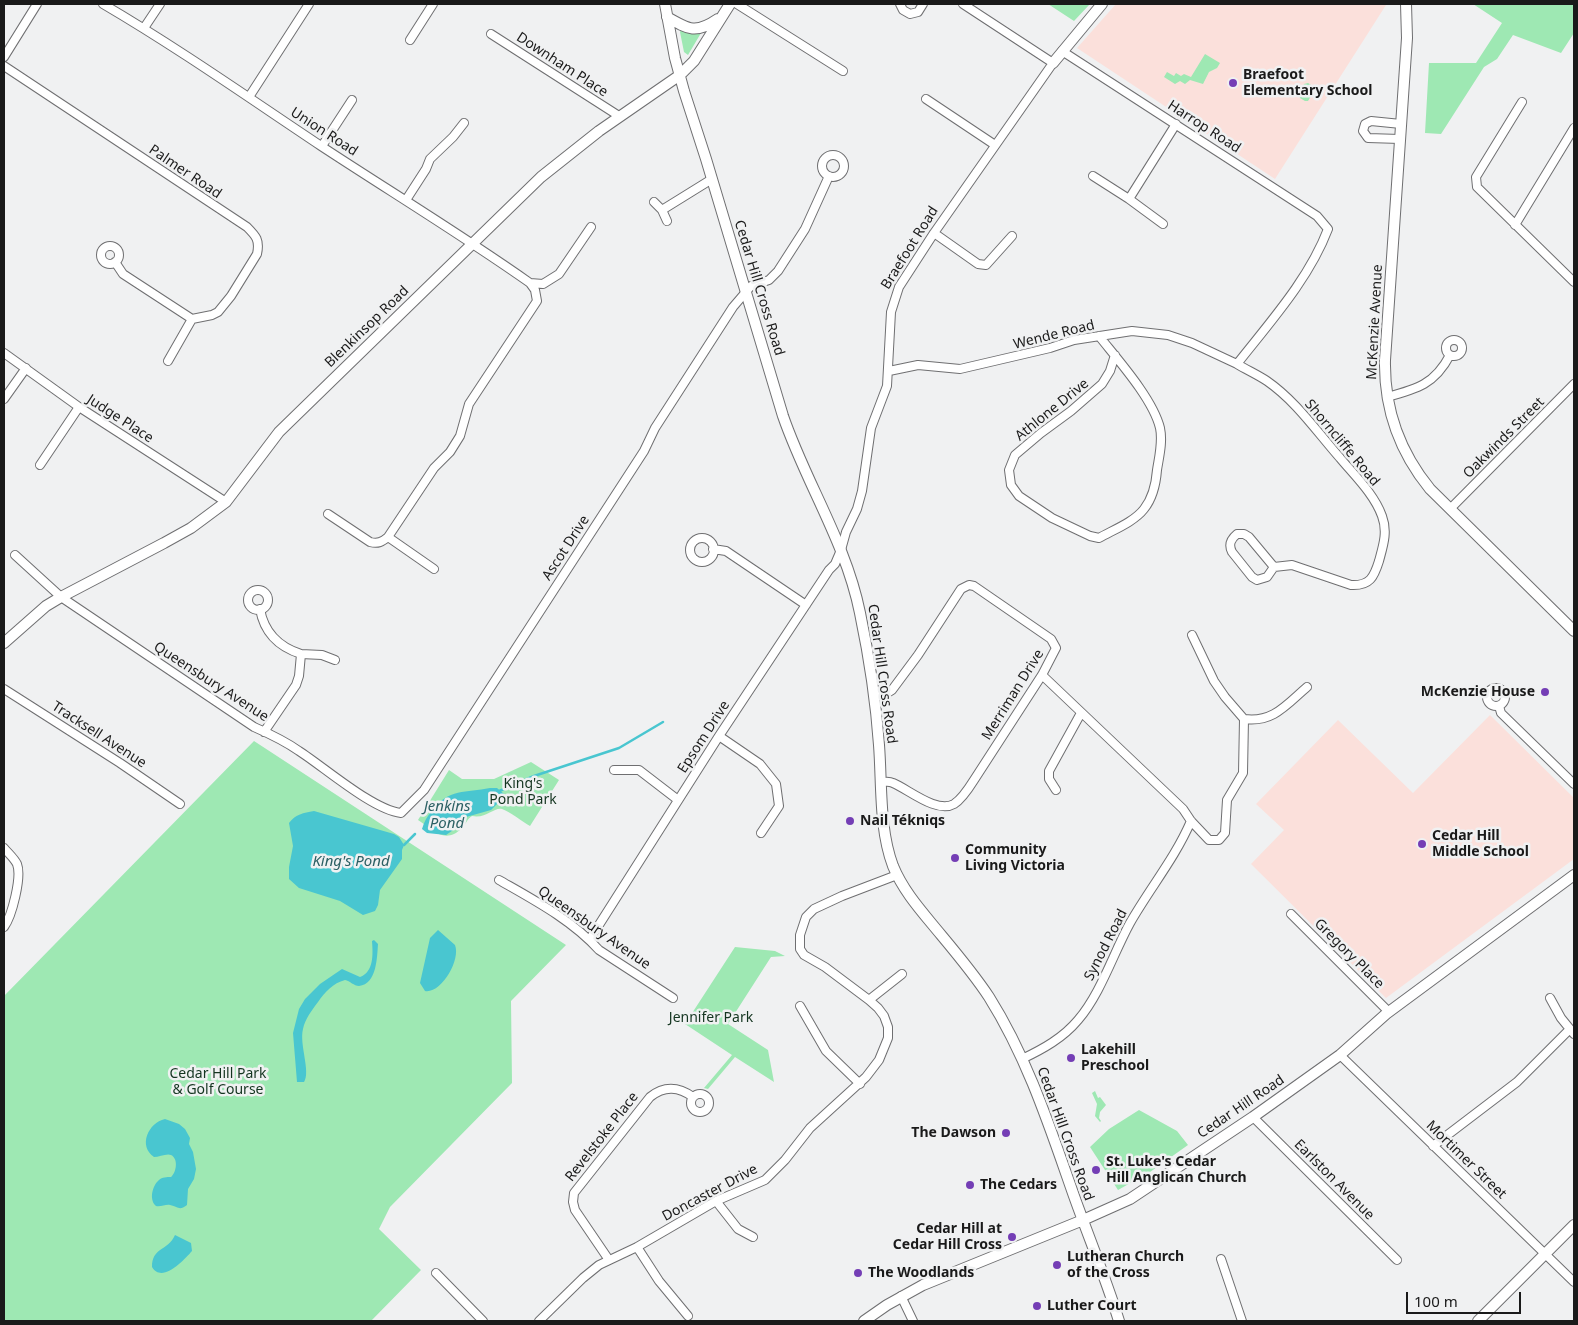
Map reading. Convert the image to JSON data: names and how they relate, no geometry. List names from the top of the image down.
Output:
{
  "streets": {
    "main road": [
      "Braefoot Road",
      "Cedar Hill Cross Road",
      "McKenzie Avenue",
      "Blenkinsop Road",
      "Cedar Hill Road"
    ],
    "street": [
      "Downham Place",
      "Harrop Road",
      "Union Road",
      "Palmer Road",
      "Wende Road",
      "Athlone Drive",
      "Judge Place",
      "Oakwinds Street",
      "Shorncliffe Road",
      "Ascot Drive",
      "Queensbury Avenue",
      "Merriman Drive",
      "Tracksell Avenue",
      "Epsom Drive",
      "Synod Road",
      "Gregory Place",
      "Revelstoke Place",
      "Mortimer Street",
      "Earlston Avenue",
      "Doncaster Drive"
    ]
  },
  "crossings": [
    ["Downham Place", "Blenkinsop Road"],
    ["Harrop Road", "Braefoot Road"],
    ["Harrop Road", "Wende Road"],
    ["Harrop Road", "Shorncliffe Road"],
    ["Union Road", "Blenkinsop Road"],
    ["Braefoot Road", "Cedar Hill Cross Road"],
    ["Braefoot Road", "Wende Road"],
    ["Braefoot Road", "Epsom Drive"],
    ["Cedar Hill Cross Road", "Blenkinsop Road"],
    ["Cedar Hill Cross Road", "Ascot Drive"],
    ["Cedar Hill Cross Road", "Merriman Drive"],
    ["Cedar Hill Cross Road", "Epsom Drive"],
    ["Cedar Hill Cross Road", "Synod Road"],
    ["Cedar Hill Cross Road", "Cedar Hill Road"],
    ["McKenzie Avenue", "Oakwinds Street"],
    ["Blenkinsop Road", "Judge Place"],
    ["Blenkinsop Road", "Queensbury Avenue"],
    ["Wende Road", "Athlone Drive"],
    ["Wende Road", "Shorncliffe Road"],
    ["Ascot Drive", "Queensbury Avenue"],
    ["Queensbury Avenue", "Epsom Drive"],
    ["Gregory Place", "Cedar Hill Road"],
    ["Cedar Hill Road", "Mortimer Street"],
    ["Cedar Hill Road", "Earlston Avenue"],
    ["Revelstoke Place", "Doncaster Drive"]
  ],
  "water": ["Jenkins Pond", "King's Pond"],
  "parks": ["King's Pond Park", "Jennifer Park", "Cedar Hill Park & Golf Course"],
  "places": [
    "Braefoot Elementary School",
    "McKenzie House",
    "Nail Tékniqs",
    "Cedar Hill Middle School",
    "Community Living Victoria",
    "Lakehill Preschool",
    "The Dawson",
    "St. Luke's Cedar Hill Anglican Church",
    "The Cedars",
    "Cedar Hill at Cedar Hill Cross",
    "Lutheran Church of the Cross",
    "The Woodlands",
    "Luther Court"
  ],
  "scale_bar": "100 m"
}
